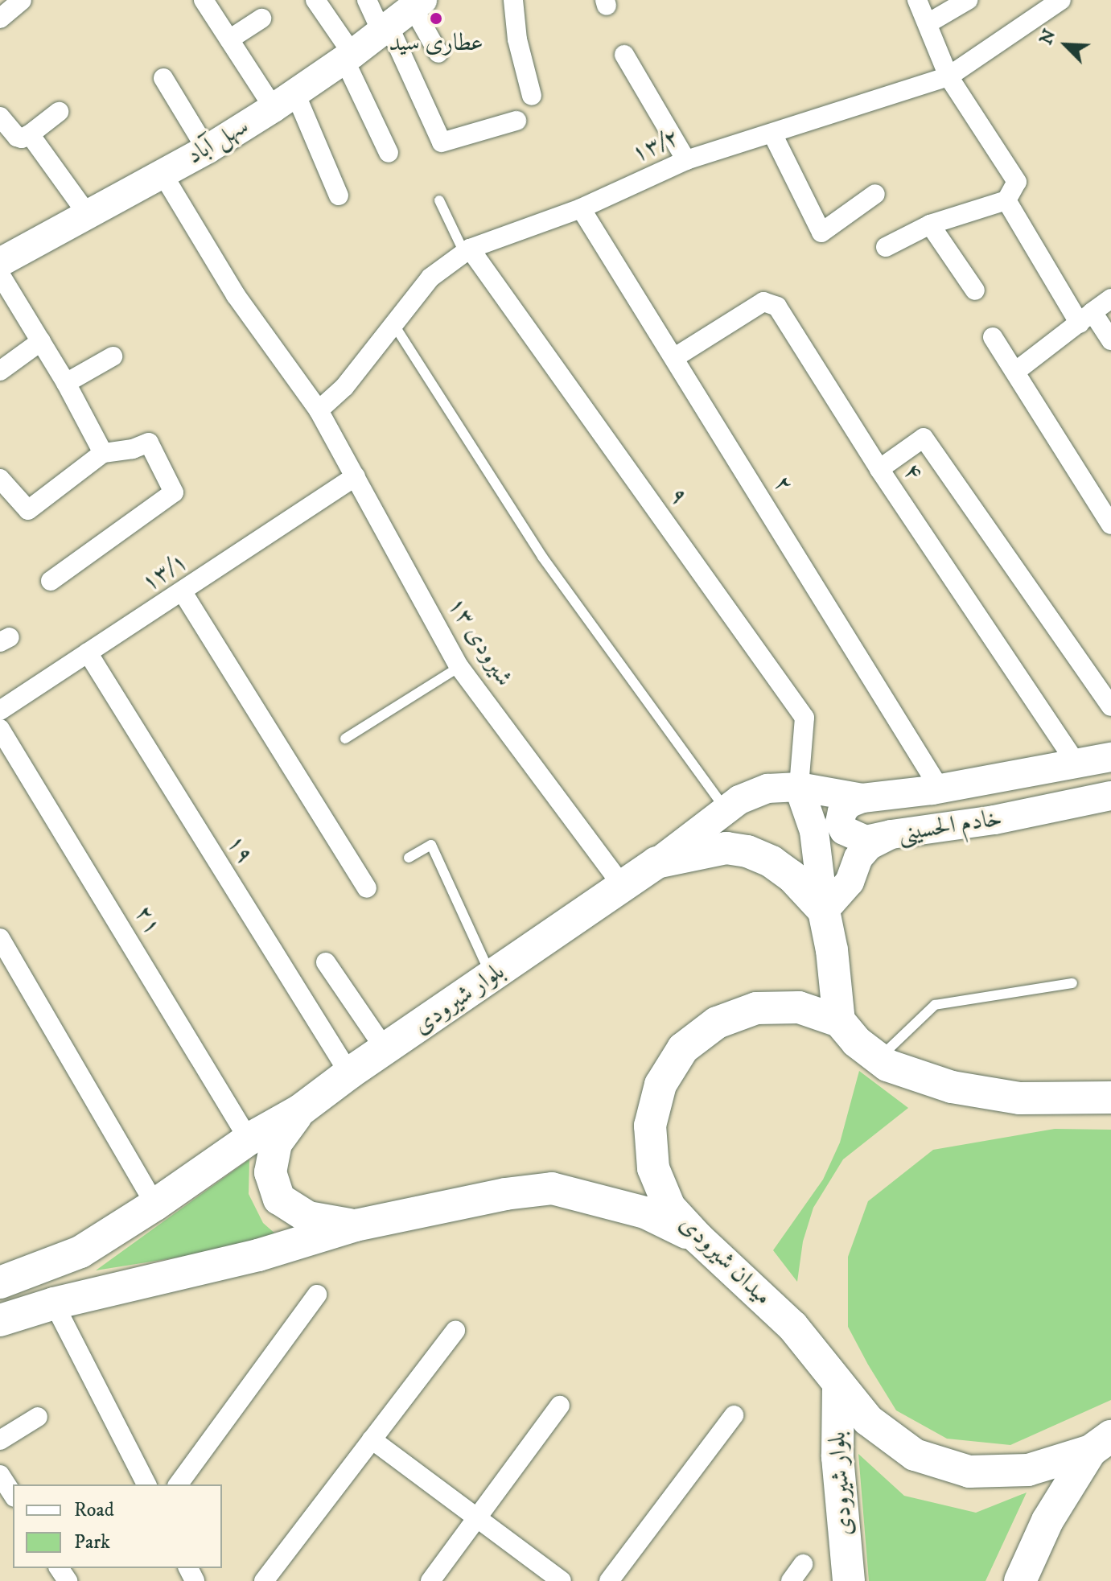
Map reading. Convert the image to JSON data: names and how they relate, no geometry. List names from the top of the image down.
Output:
{
  "streets": {
    "main road": [
      "سهل آباد",
      "خادم الحسینی",
      "بلوار شیرودی",
      "میدان شیرودی"
    ],
    "street": [
      "۱۳/۲",
      "۴",
      "۲",
      "۹",
      "۱۳/۱",
      "شیرودی ۱۳",
      "۱۹",
      "۲۱"
    ]
  },
  "crossings": [
    ["سهل آباد", "شیرودی ۱۳"],
    ["۱۳/۲", "۲"],
    ["۱۳/۲", "۹"],
    ["۱۳/۲", "شیرودی ۱۳"],
    ["۴", "۲"],
    ["۴", "خادم الحسینی"],
    ["۲", "خادم الحسینی"],
    ["۹", "خادم الحسینی"],
    ["۱۳/۱", "شیرودی ۱۳"],
    ["۱۳/۱", "۱۹"],
    ["شیرودی ۱۳", "بلوار شیرودی"],
    ["خادم الحسینی", "بلوار شیرودی"],
    ["۱۹", "بلوار شیرودی"],
    ["۲۱", "بلوار شیرودی"],
    ["بلوار شیرودی", "میدان شیرودی"]
  ],
  "places": ["عطاری سید"],
  "legend": ["Road", "Park"],
  "north": "top left"
}
